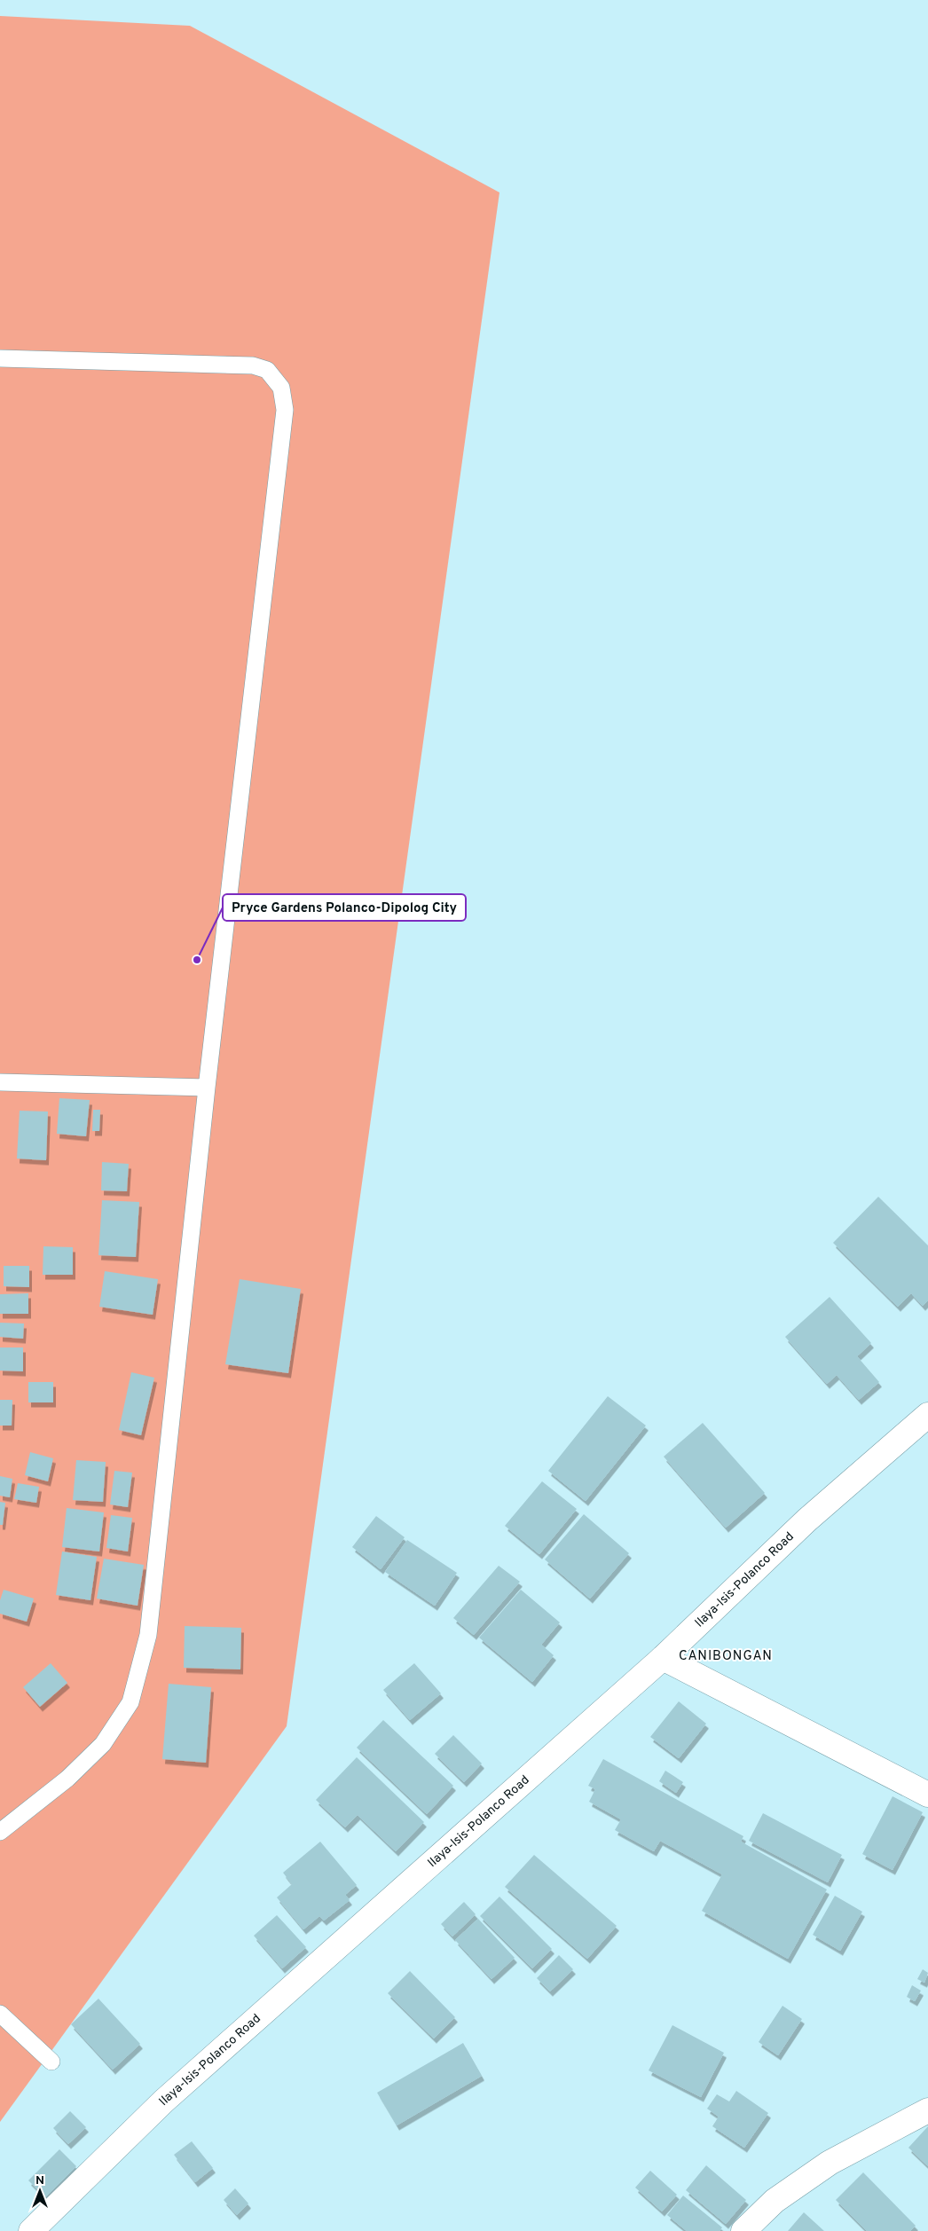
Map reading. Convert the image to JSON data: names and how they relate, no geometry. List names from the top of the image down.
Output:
{
  "streets": {
    "main road": ["Ilaya-Isis-Polanco Road"]
  },
  "districts": ["CANIBONGAN"],
  "places": ["Pryce Gardens Polanco-Dipolog City"],
  "north": "top"
}
